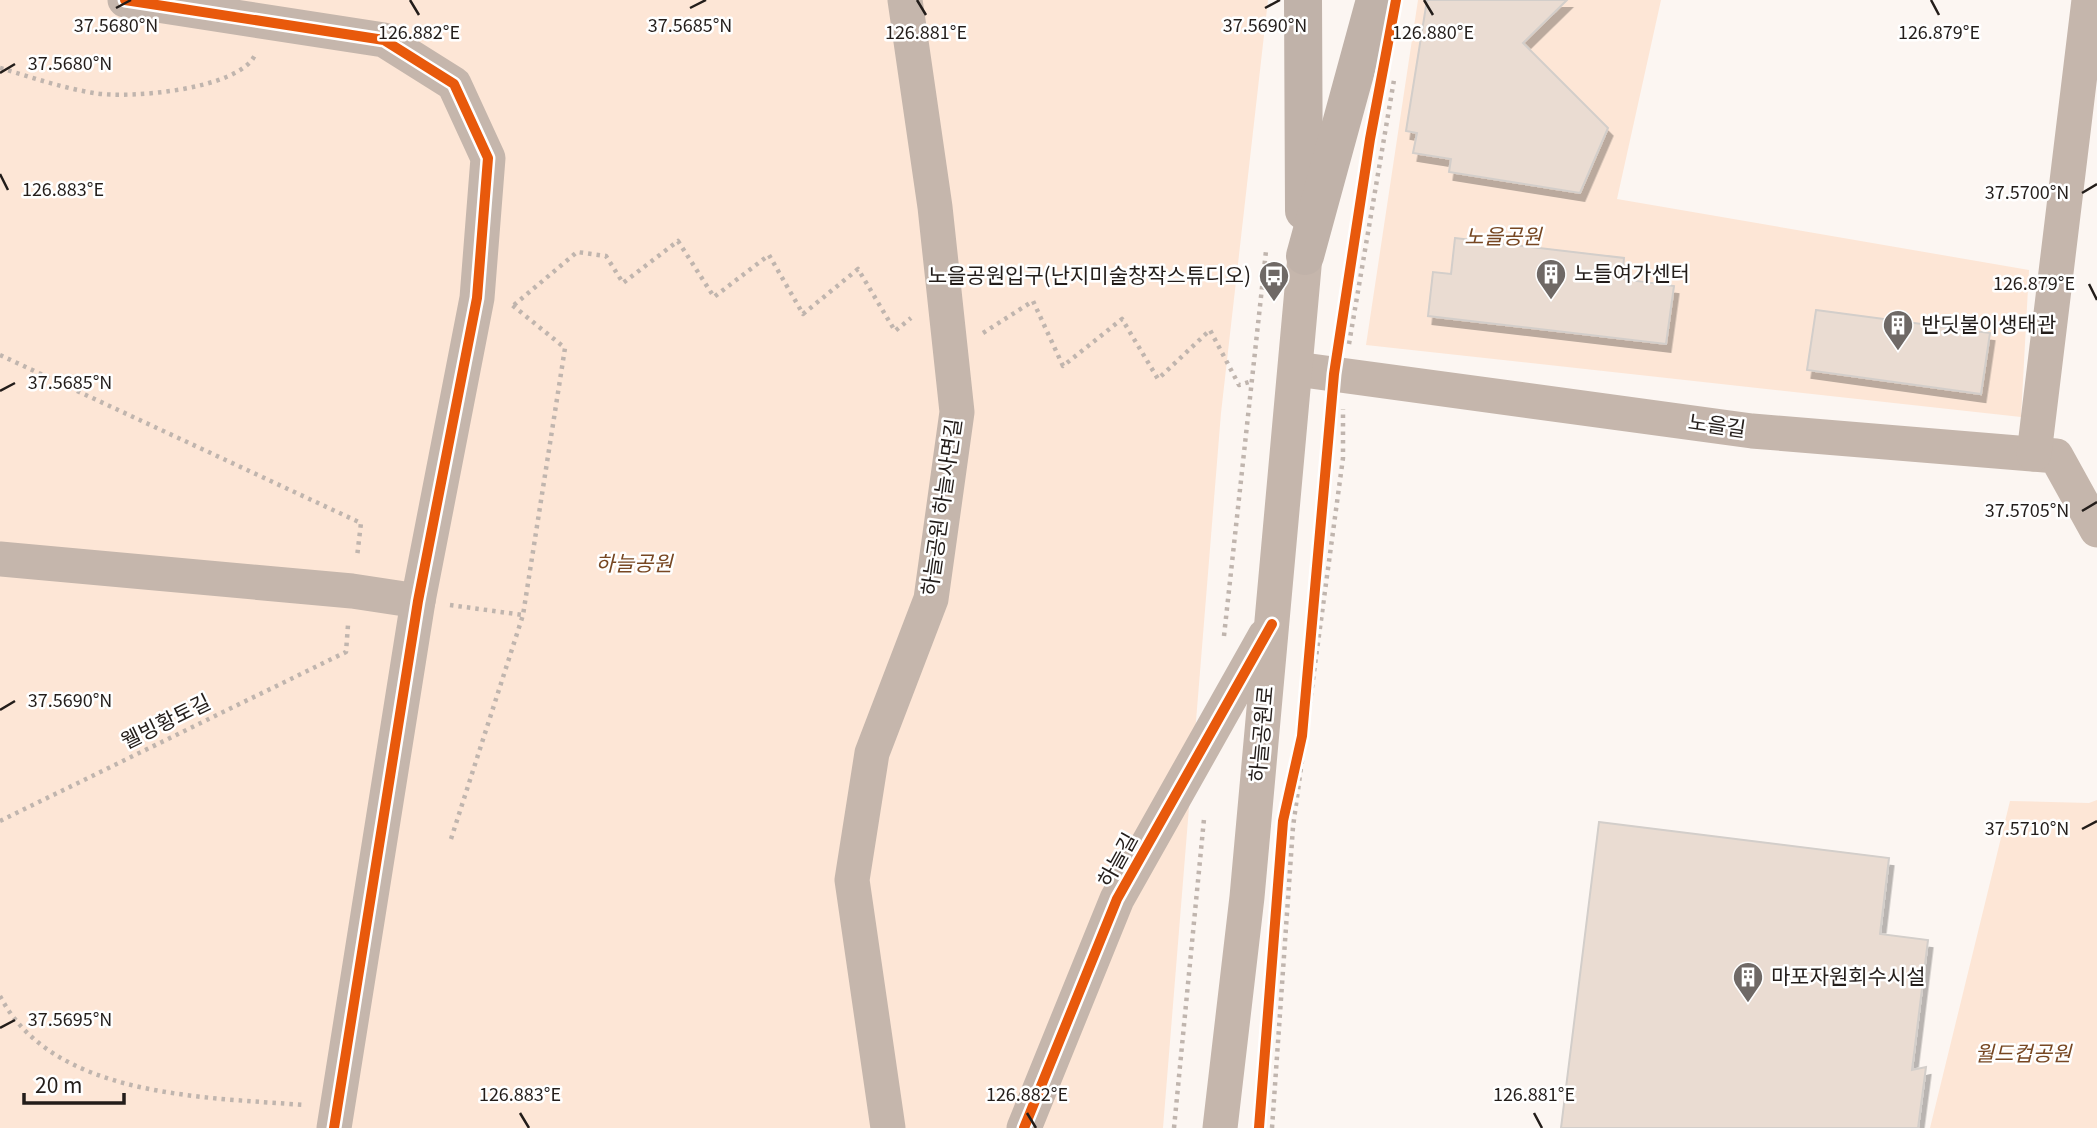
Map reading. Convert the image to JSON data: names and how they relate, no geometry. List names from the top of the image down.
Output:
{
  "streets": {
    "street": [
      "노을길",
      "하늘공원 하늘사면길",
      "하늘공원로",
      "하늘길"
    ],
    "path": ["웰빙황토길"]
  },
  "crossings": [
    ["노을길", "하늘공원로"],
    ["하늘공원로", "하늘길"]
  ],
  "parks": ["노을공원", "하늘공원", "월드컵공원"],
  "places": {
    "building": ["노들여가센터", "반딧불이생태관", "마포자원회수시설"],
    "bus stop": ["노을공원입구(난지미술창작스튜디오)"]
  },
  "scale_bar": "20 m",
  "coordinates": [
    "37.5680°N",
    "37.5685°N",
    "37.5690°N",
    "126.882°E",
    "126.881°E",
    "126.880°E",
    "126.879°E",
    "126.883°E",
    "37.5700°N",
    "37.5705°N",
    "37.5710°N",
    "37.5695°N"
  ]
}
